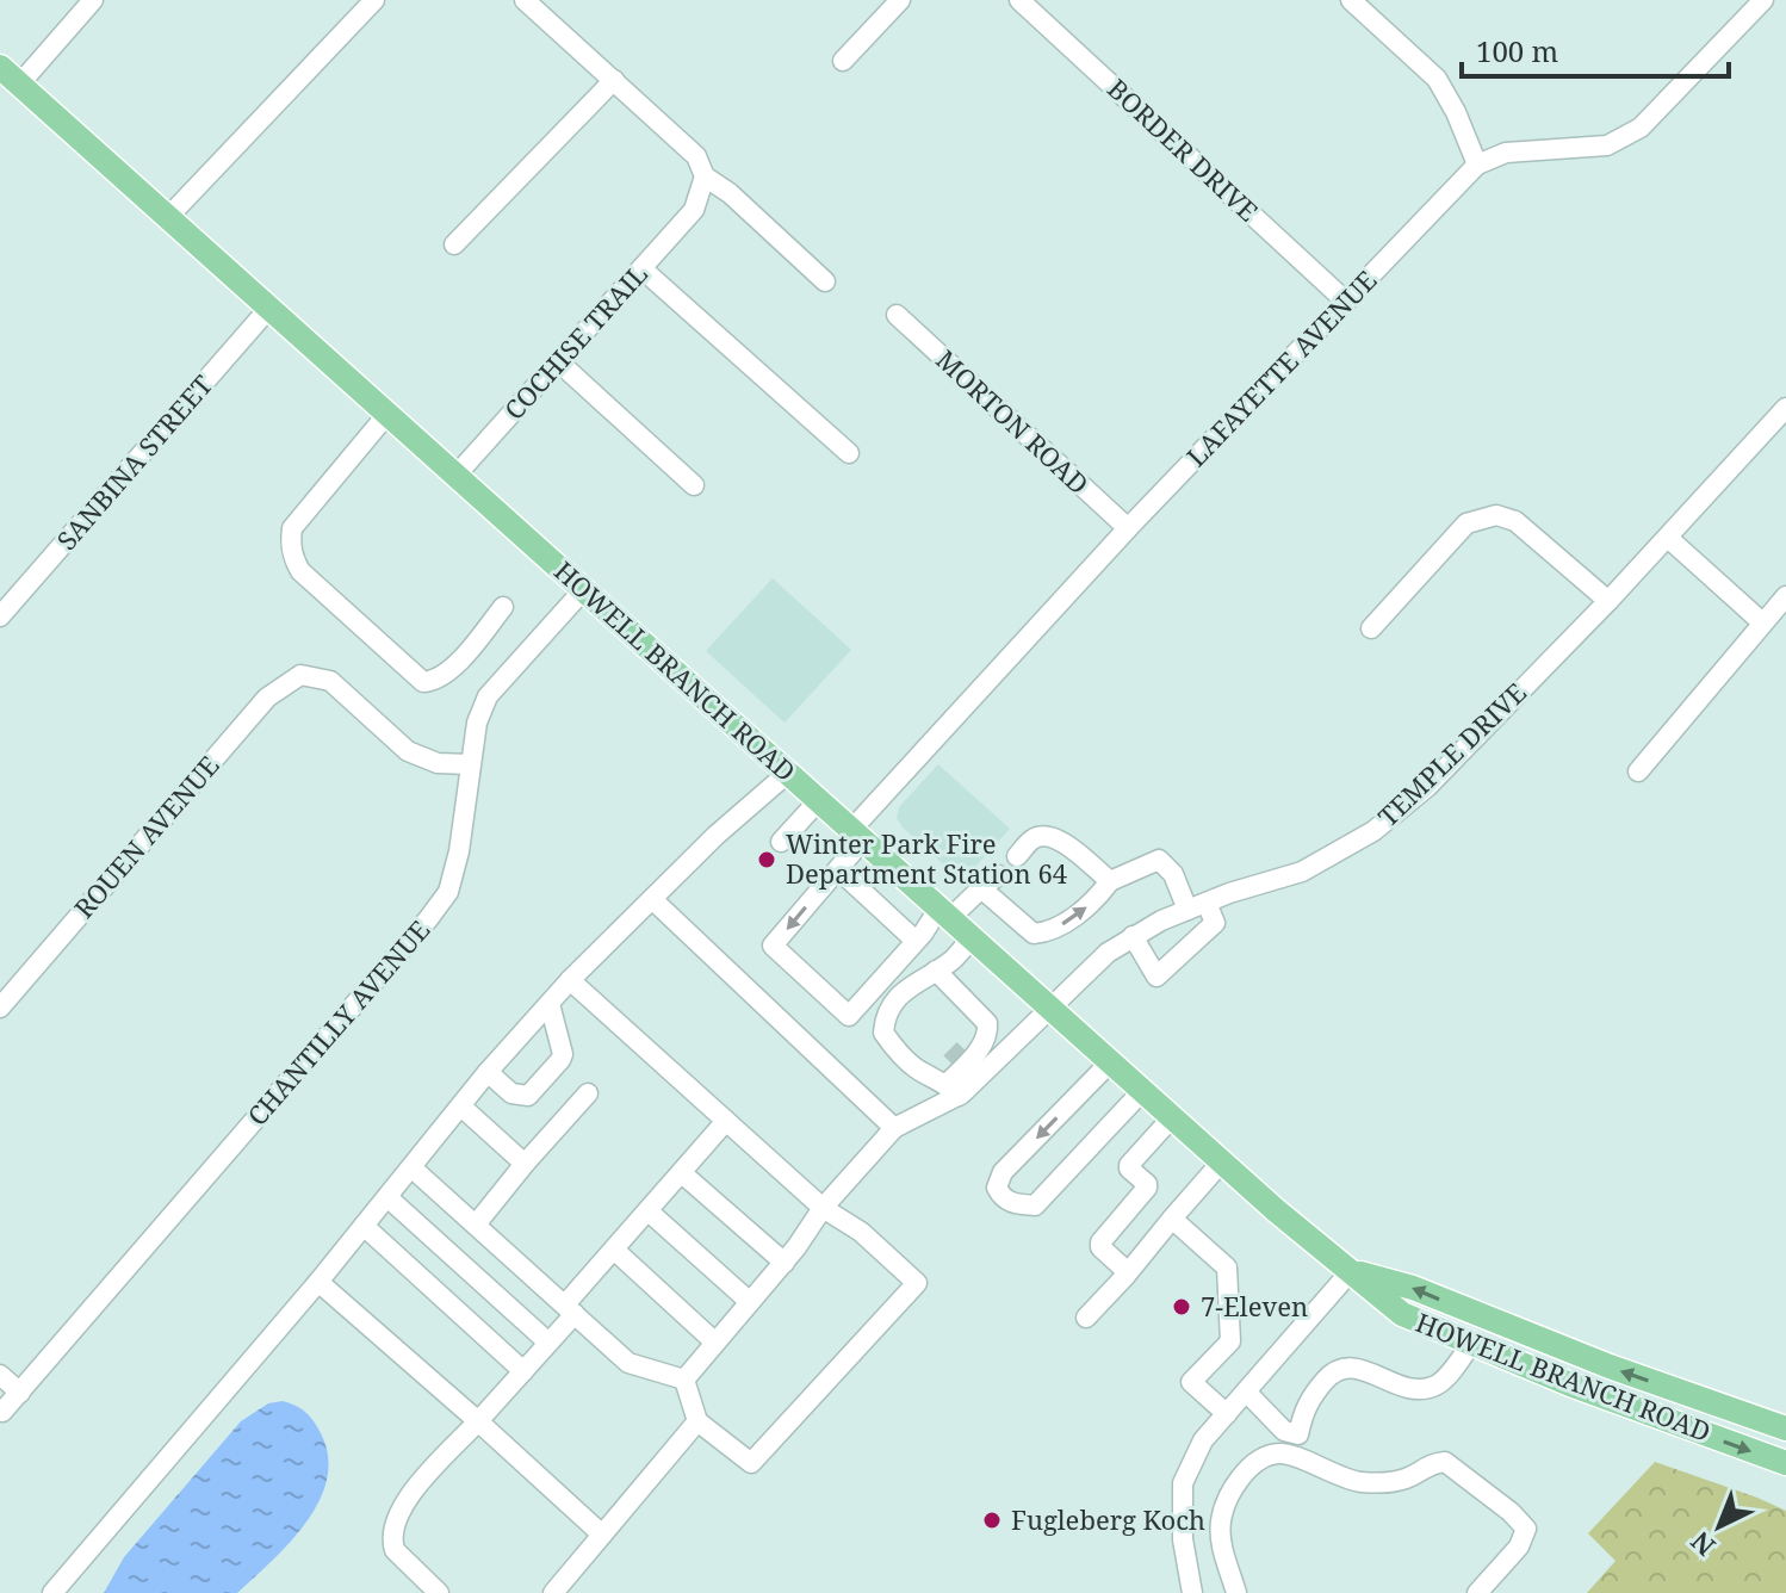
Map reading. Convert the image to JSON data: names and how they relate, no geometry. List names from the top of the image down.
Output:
{
  "streets": {
    "main road": ["HOWELL BRANCH ROAD"],
    "street": [
      "BORDER DRIVE",
      "COCHISE TRAIL",
      "LAFAYETTE AVENUE",
      "MORTON ROAD",
      "SANBINA STREET",
      "TEMPLE DRIVE",
      "ROUEN AVENUE",
      "CHANTILLY AVENUE"
    ]
  },
  "crossings": [
    ["BORDER DRIVE", "LAFAYETTE AVENUE"],
    ["COCHISE TRAIL", "HOWELL BRANCH ROAD"],
    ["LAFAYETTE AVENUE", "MORTON ROAD"],
    ["LAFAYETTE AVENUE", "HOWELL BRANCH ROAD"],
    ["SANBINA STREET", "HOWELL BRANCH ROAD"],
    ["HOWELL BRANCH ROAD", "TEMPLE DRIVE"],
    ["HOWELL BRANCH ROAD", "CHANTILLY AVENUE"],
    ["ROUEN AVENUE", "CHANTILLY AVENUE"]
  ],
  "places": ["Winter Park Fire Department Station 64", "7-Eleven", "Fugleberg Koch"],
  "scale_bar": "100 m",
  "north": "bottom left"
}
